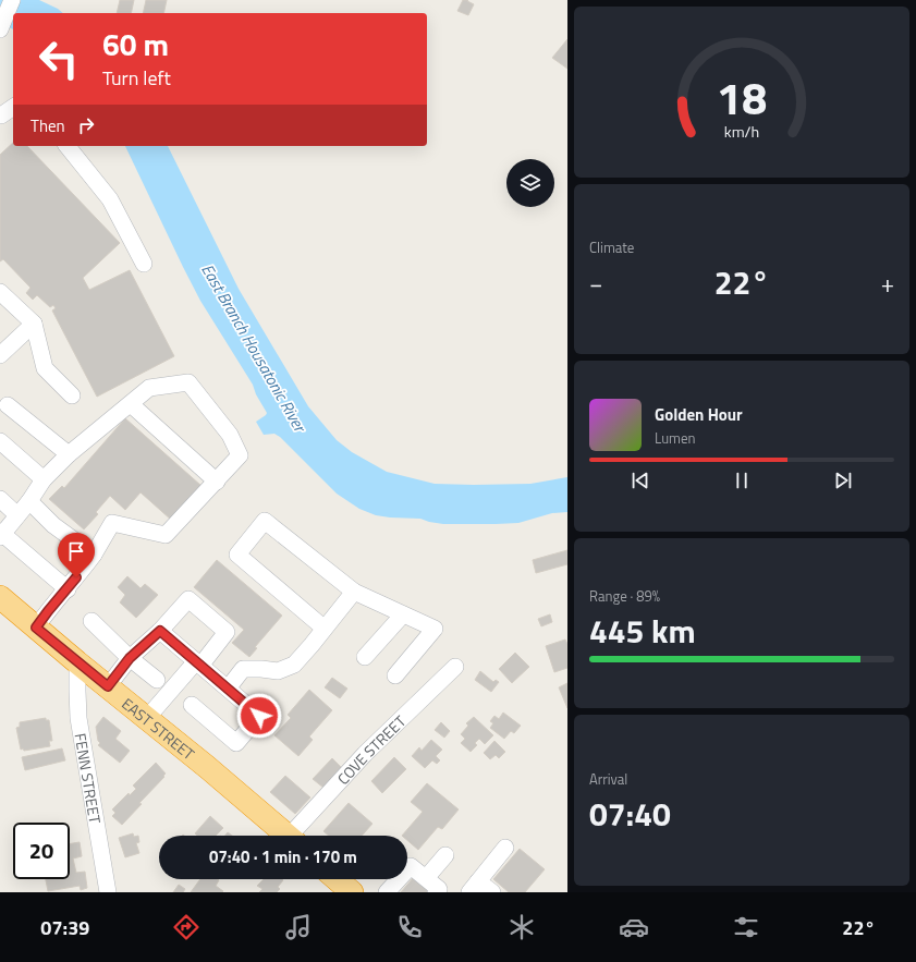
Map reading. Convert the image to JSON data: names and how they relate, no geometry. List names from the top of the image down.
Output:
{
  "streets": {
    "highway": ["EAST STREET"],
    "street": ["COVE STREET", "FENN STREET"]
  },
  "crossings": [
    ["EAST STREET", "FENN STREET"]
  ],
  "water": ["East Branch Housatonic River"],
  "page": {
    "turn": ["60 m", "Turn left"],
    "then": "Then",
    "tile": [
      "Climate",
      ["Range · 89%", "445 km"],
      ["Arrival", "07:40"]
    ],
    "heat": ["−", "22°", "+"],
    "song": ["Golden Hour", "Lumen"],
    "limit": "20",
    "trip": "07:40 · 1 min · 170 m",
    "tabs": ["07:39", "22°"],
    "gauge": ["18", "km/h"]
  }
}
